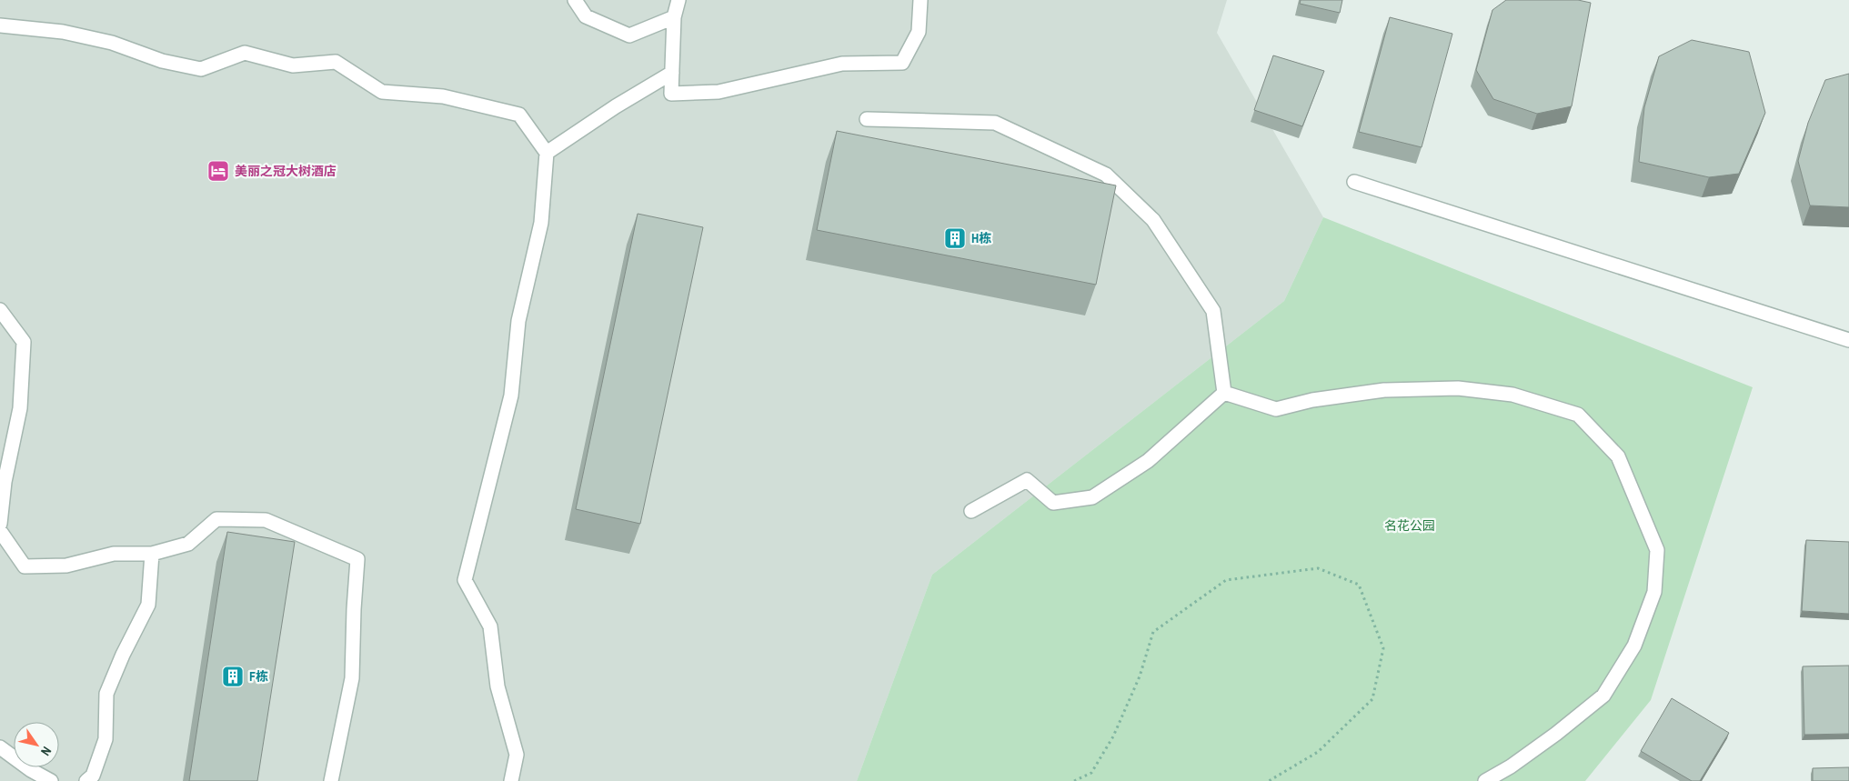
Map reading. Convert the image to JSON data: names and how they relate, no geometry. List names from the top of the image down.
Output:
{
  "parks": ["名花公园"],
  "places": {
    "hotel": ["美丽之冠大树酒店"],
    "building": ["H栋", "F栋"]
  },
  "north": "bottom right"
}
